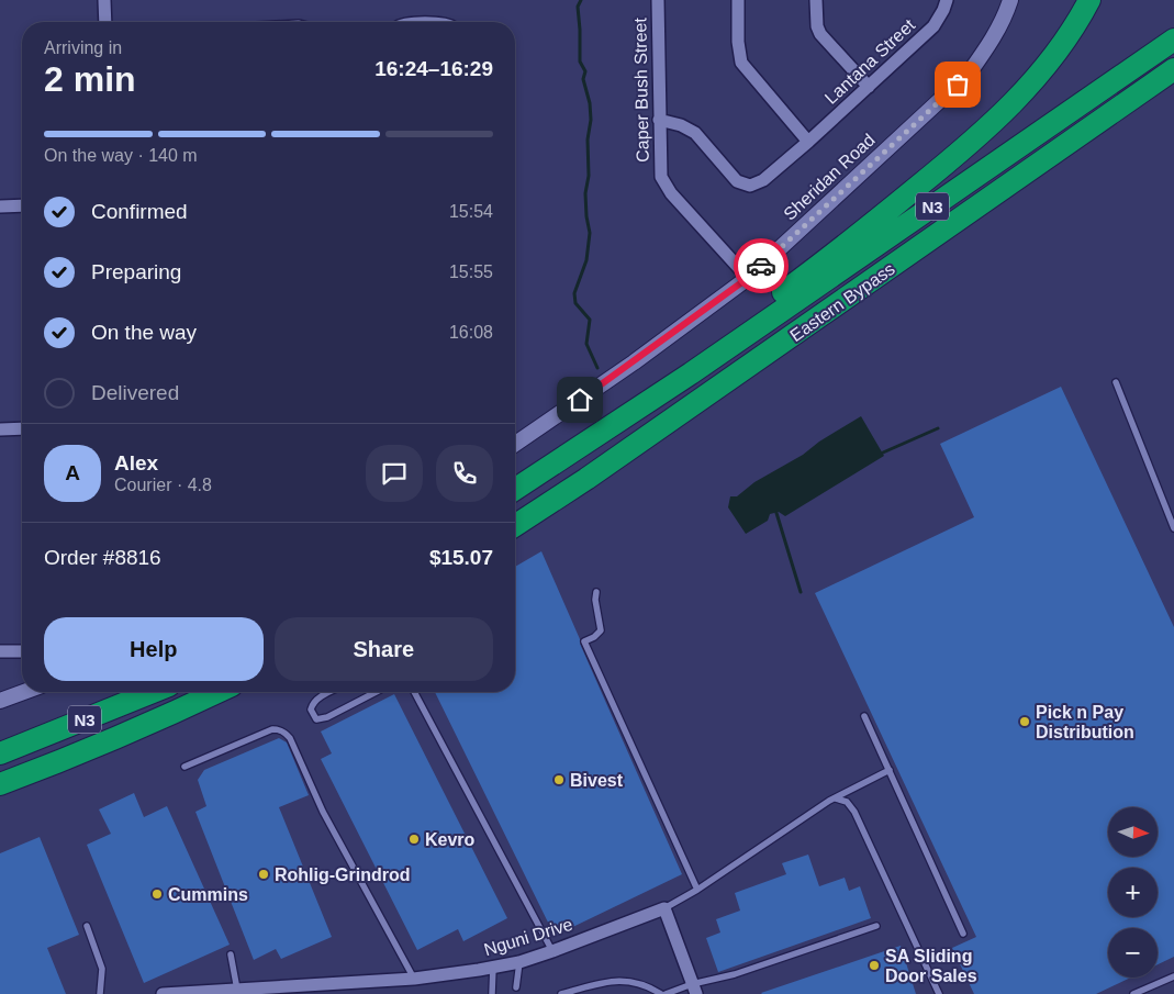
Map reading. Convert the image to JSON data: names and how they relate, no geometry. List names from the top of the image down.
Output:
{
  "streets": {
    "highway": ["N3", "Eastern Bypass"],
    "street": [
      "Lantana Street",
      "Caper Bush Street",
      "Sheridan Road",
      "Nguni Drive"
    ]
  },
  "crossings": [
    ["Lantana Street", "Caper Bush Street"],
    ["Caper Bush Street", "Sheridan Road"]
  ],
  "places": [
    "Pick n Pay Distribution",
    "Bivest",
    "Kevro",
    "Rohlig-Grindrod",
    "Cummins",
    "SA Sliding Door Sales"
  ],
  "north": "right",
  "page": {
    "heading": ["2 min", "Arriving in", "16:24–16:29"],
    "panel": [
      "Alex",
      "Courier · 4.8",
      "Order #8816",
      "$15.07"
    ],
    "bar": "On the way · 140 m",
    "list": [
      ["Confirmed", "15:54"],
      ["Preparing", "15:55"],
      ["On the way", "16:08"],
      "Delivered"
    ],
    "round": "A",
    "buttons": ["Help", "Share"],
    "map_buttons": ["+", "−"]
  }
}
